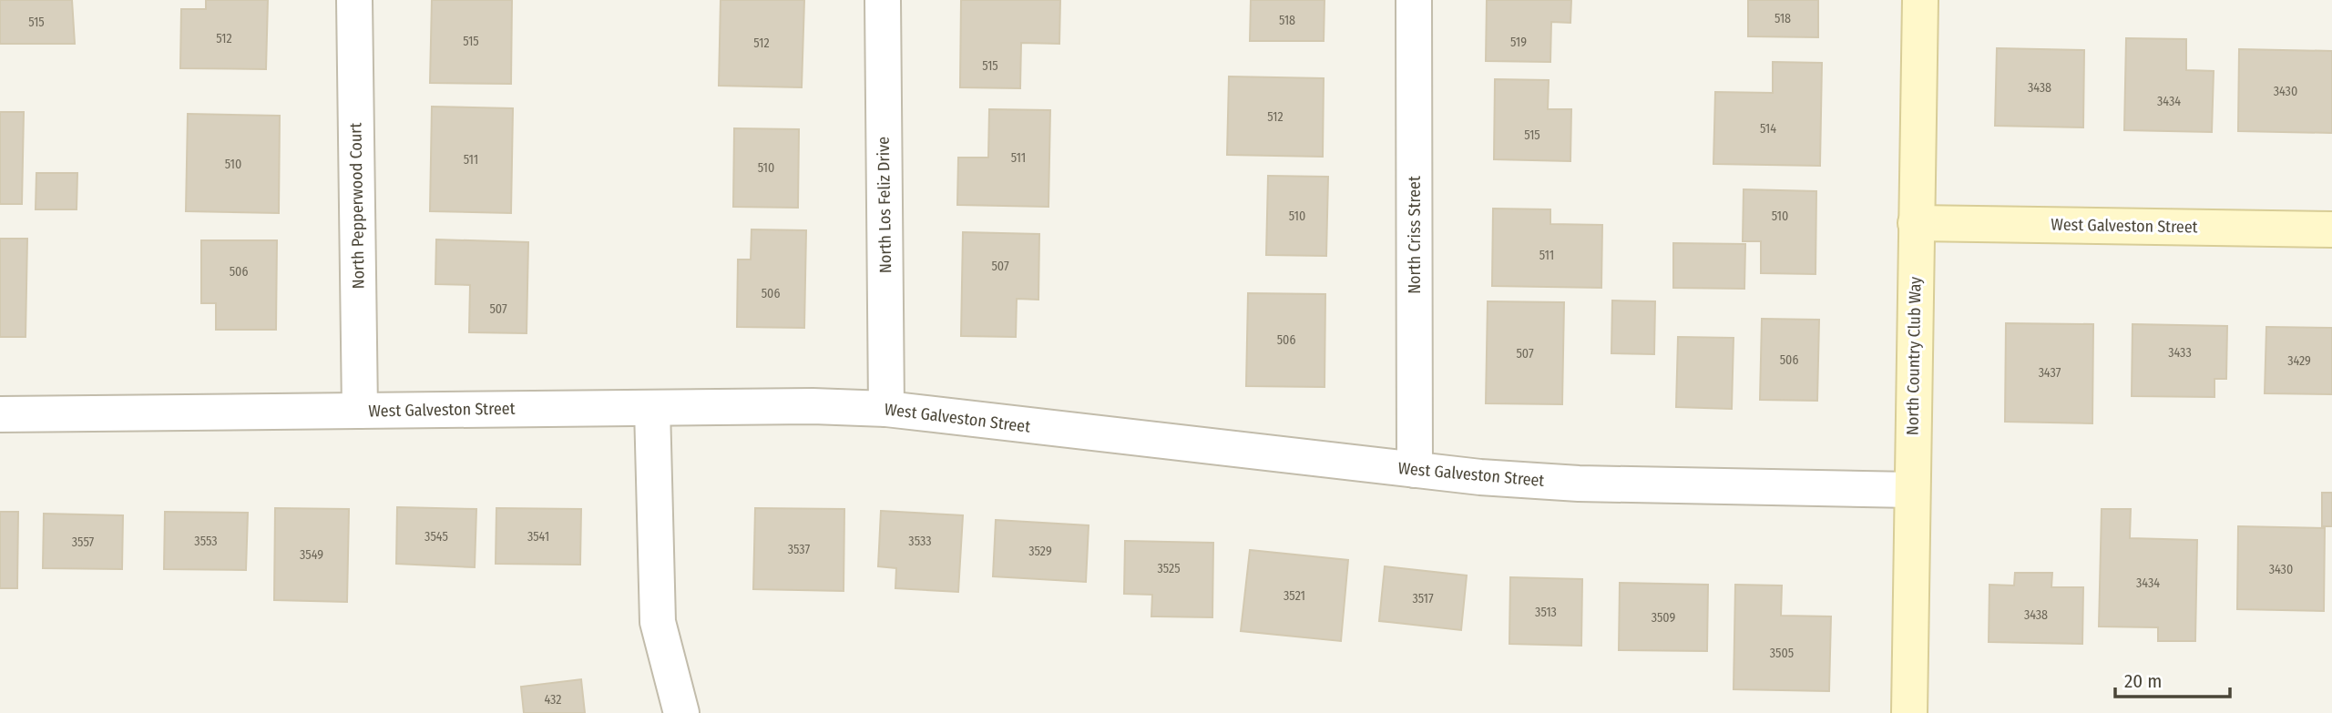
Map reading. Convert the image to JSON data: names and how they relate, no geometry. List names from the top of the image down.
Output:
{
  "streets": {
    "street": [
      "North Los Feliz Drive",
      "North Pepperwood Court",
      "West Galveston Street",
      "North Criss Street",
      "North Country Club Way"
    ]
  },
  "crossings": [
    ["North Los Feliz Drive", "West Galveston Street"],
    ["North Pepperwood Court", "West Galveston Street"],
    ["West Galveston Street", "North Criss Street"],
    ["West Galveston Street", "North Country Club Way"]
  ],
  "house_numbers": [
    "518",
    "518",
    "515",
    "512",
    "515",
    "519",
    "512",
    "515",
    "3438",
    "3430",
    "3434",
    "512",
    "514",
    "515",
    "511",
    "511",
    "510",
    "510",
    "510",
    "510",
    "511",
    "507",
    "506",
    "506",
    "507",
    "506",
    "3433",
    "507",
    "506",
    "3429",
    "3437",
    "3545",
    "3541",
    "3553",
    "3533",
    "3557",
    "3537",
    "3529",
    "3549",
    "3525",
    "3430",
    "3434",
    "3521",
    "3517",
    "3513",
    "3438",
    "3509",
    "3505",
    "432"
  ],
  "scale_bar": "20 m"
}
